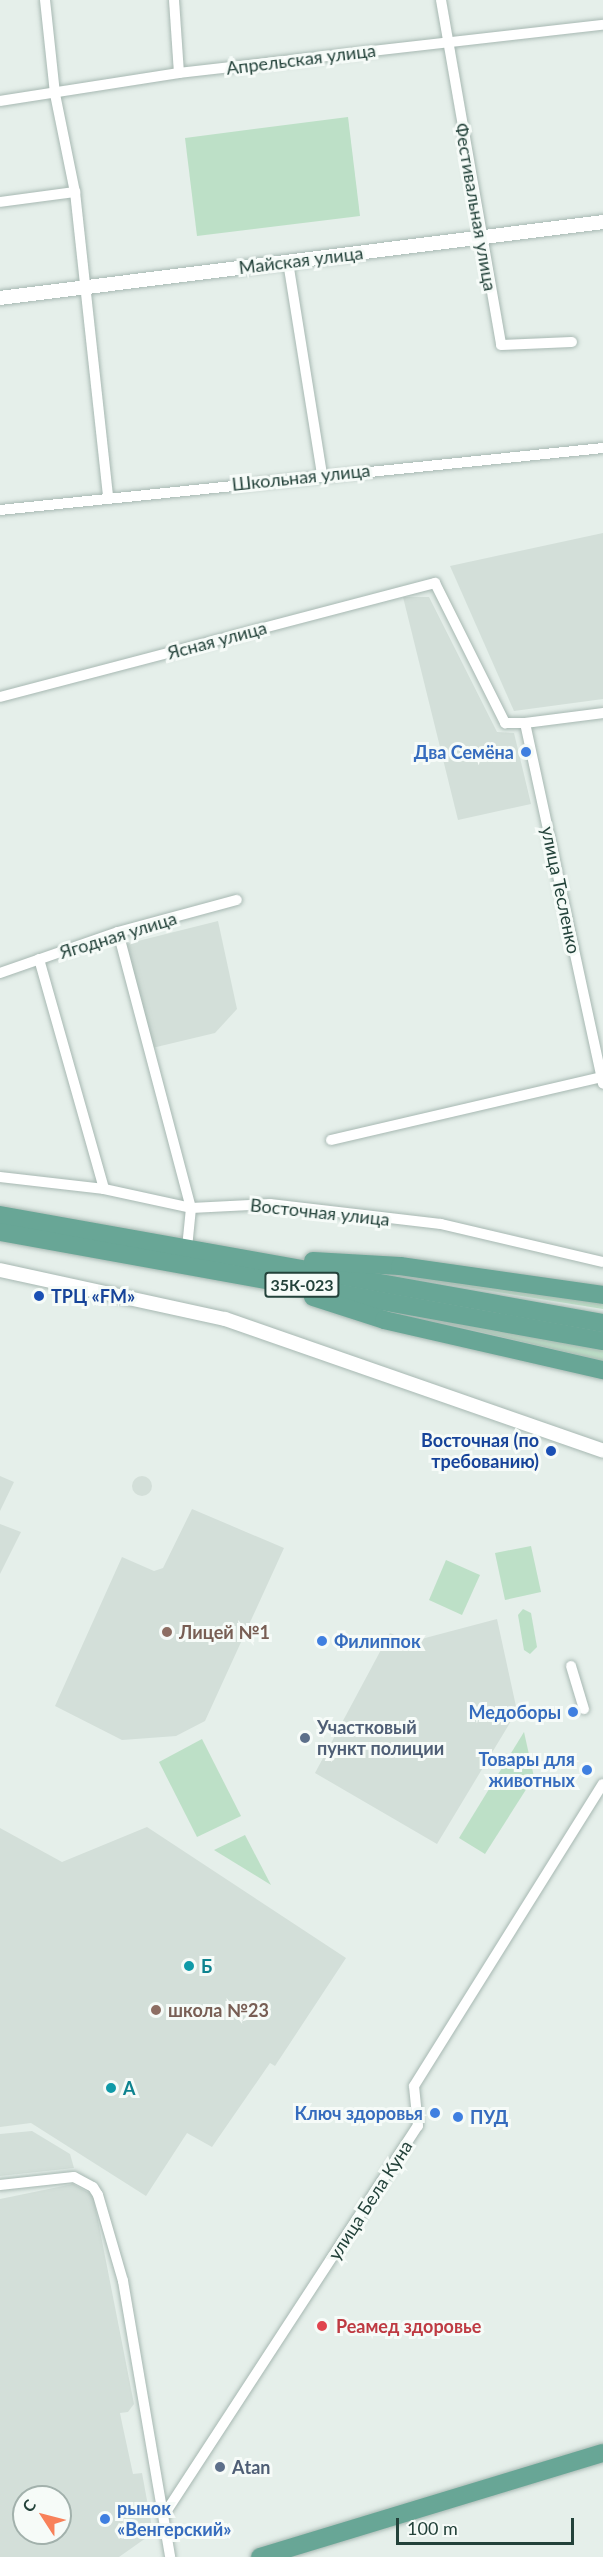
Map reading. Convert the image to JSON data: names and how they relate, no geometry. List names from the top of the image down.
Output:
{
  "streets": {
    "main road": ["35К-023"],
    "street": [
      "Апрельская улица",
      "Фестивальная улица",
      "Майская улица",
      "Школьная улица",
      "Ясная улица",
      "улица Тесленко",
      "Ягодная улица",
      "Восточная улица",
      "улица Бела Куна"
    ]
  },
  "crossings": [
    ["Апрельская улица", "Фестивальная улица"],
    ["Фестивальная улица", "Майская улица"],
    ["Ясная улица", "улица Тесленко"]
  ],
  "places": [
    "Два Семёна",
    "ТРЦ «FM»",
    "Восточная (по требованию)",
    "Лицей №1",
    "Филиппок",
    "Медоборы",
    "Участковый пункт полиции",
    "Товары для животных",
    "Б",
    "школа №23",
    "А",
    "Ключ здоровья",
    "ПУД",
    "Реамед здоровье",
    "Аtan",
    "рынок «Венгерский»"
  ],
  "scale_bar": "100 m",
  "north": "top left"
}
